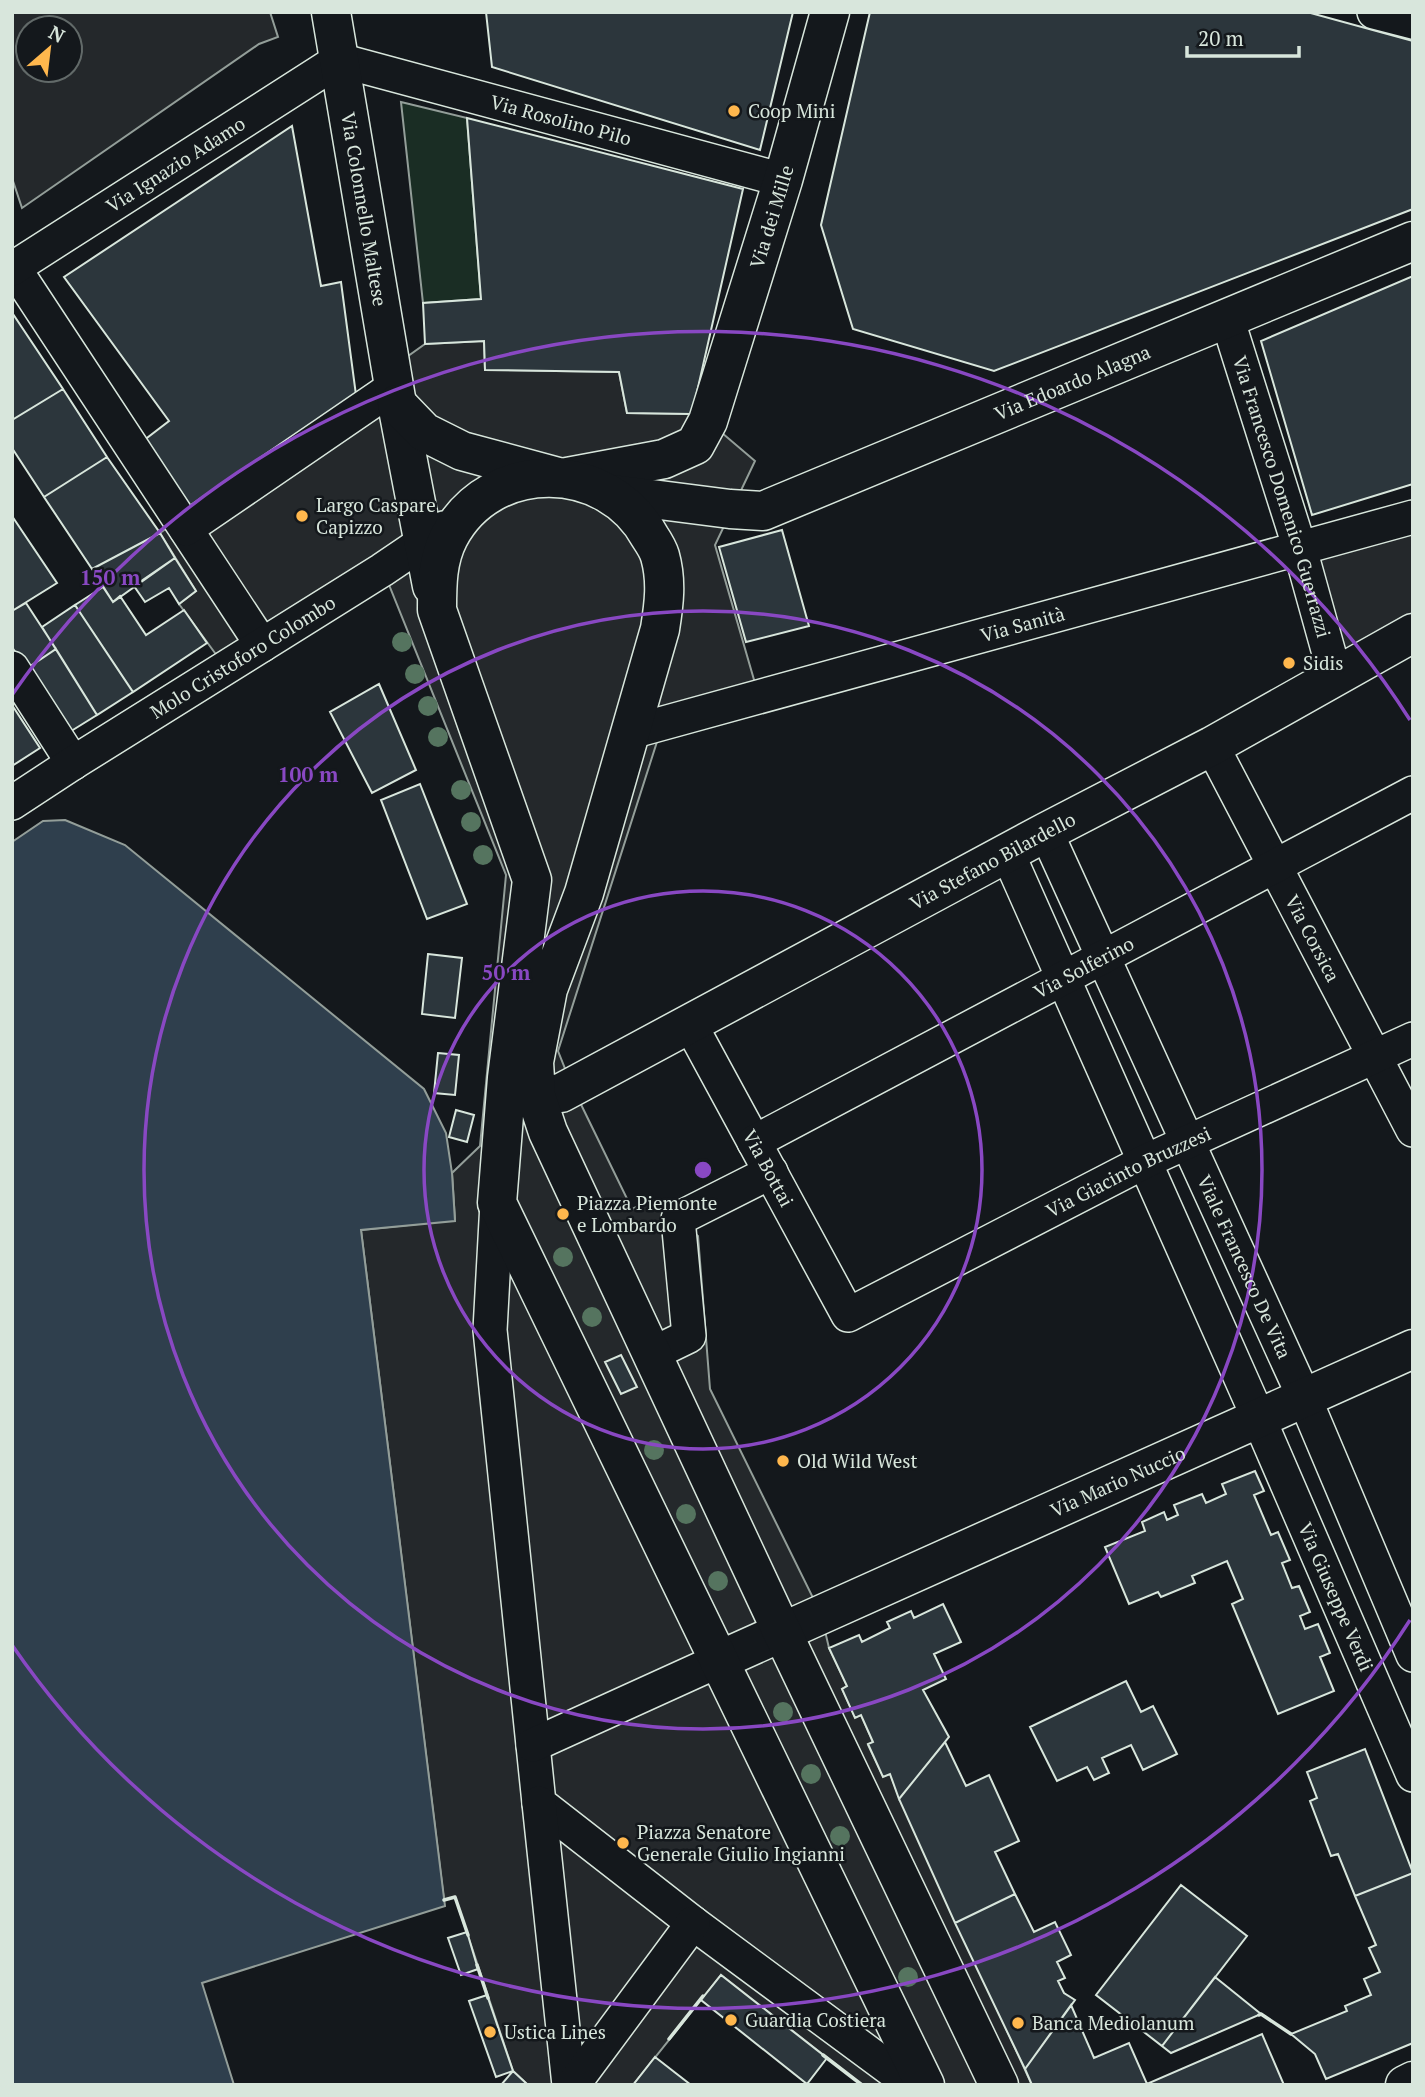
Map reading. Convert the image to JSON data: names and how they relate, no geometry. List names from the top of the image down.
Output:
{
  "streets": {
    "main road": [
      "Via Colonnello Maltese",
      "Via dei Mille",
      "Via Edoardo Alagna",
      "Via Stefano Bilardello",
      "Via Mario Nuccio"
    ],
    "street": [
      "Via Rosolino Pilo",
      "Via Ignazio Adamo",
      "Via Francesco Domenico Guerrazzi",
      "Via Sanità",
      "Molo Cristoforo Colombo",
      "Via Corsica",
      "Via Solferino",
      "Via Bottai",
      "Via Giacinto Bruzzesi",
      "Viale Francesco De Vita",
      "Via Giuseppe Verdi"
    ]
  },
  "crossings": [
    ["Via Rosolino Pilo", "Via Ignazio Adamo"],
    ["Via Rosolino Pilo", "Via Colonnello Maltese"],
    ["Via Rosolino Pilo", "Via dei Mille"],
    ["Via Ignazio Adamo", "Via Colonnello Maltese"],
    ["Via Colonnello Maltese", "Molo Cristoforo Colombo"],
    ["Via Edoardo Alagna", "Via Francesco Domenico Guerrazzi"],
    ["Via Francesco Domenico Guerrazzi", "Via Sanità"],
    ["Via Francesco Domenico Guerrazzi", "Via Stefano Bilardello"],
    ["Via Stefano Bilardello", "Via Corsica"],
    ["Via Stefano Bilardello", "Via Bottai"],
    ["Via Stefano Bilardello", "Viale Francesco De Vita"],
    ["Via Corsica", "Via Solferino"],
    ["Via Corsica", "Via Giacinto Bruzzesi"],
    ["Via Solferino", "Via Bottai"],
    ["Via Solferino", "Viale Francesco De Vita"],
    ["Via Bottai", "Via Giacinto Bruzzesi"],
    ["Via Giacinto Bruzzesi", "Viale Francesco De Vita"],
    ["Viale Francesco De Vita", "Via Mario Nuccio"],
    ["Via Mario Nuccio", "Via Giuseppe Verdi"]
  ],
  "places": [
    "Coop Mini",
    "Largo Caspare Capizzo",
    "Sidis",
    "Piazza Piemonte e Lombardo",
    "Old Wild West",
    "Piazza Senatore Generale Giulio Ingianni",
    "Guardia Costiera",
    "Banca Mediolanum",
    "Ustica Lines"
  ],
  "scale_bar": "20 m",
  "north": "top right",
  "rings": ["150 m", "100 m", "50 m"]
}
